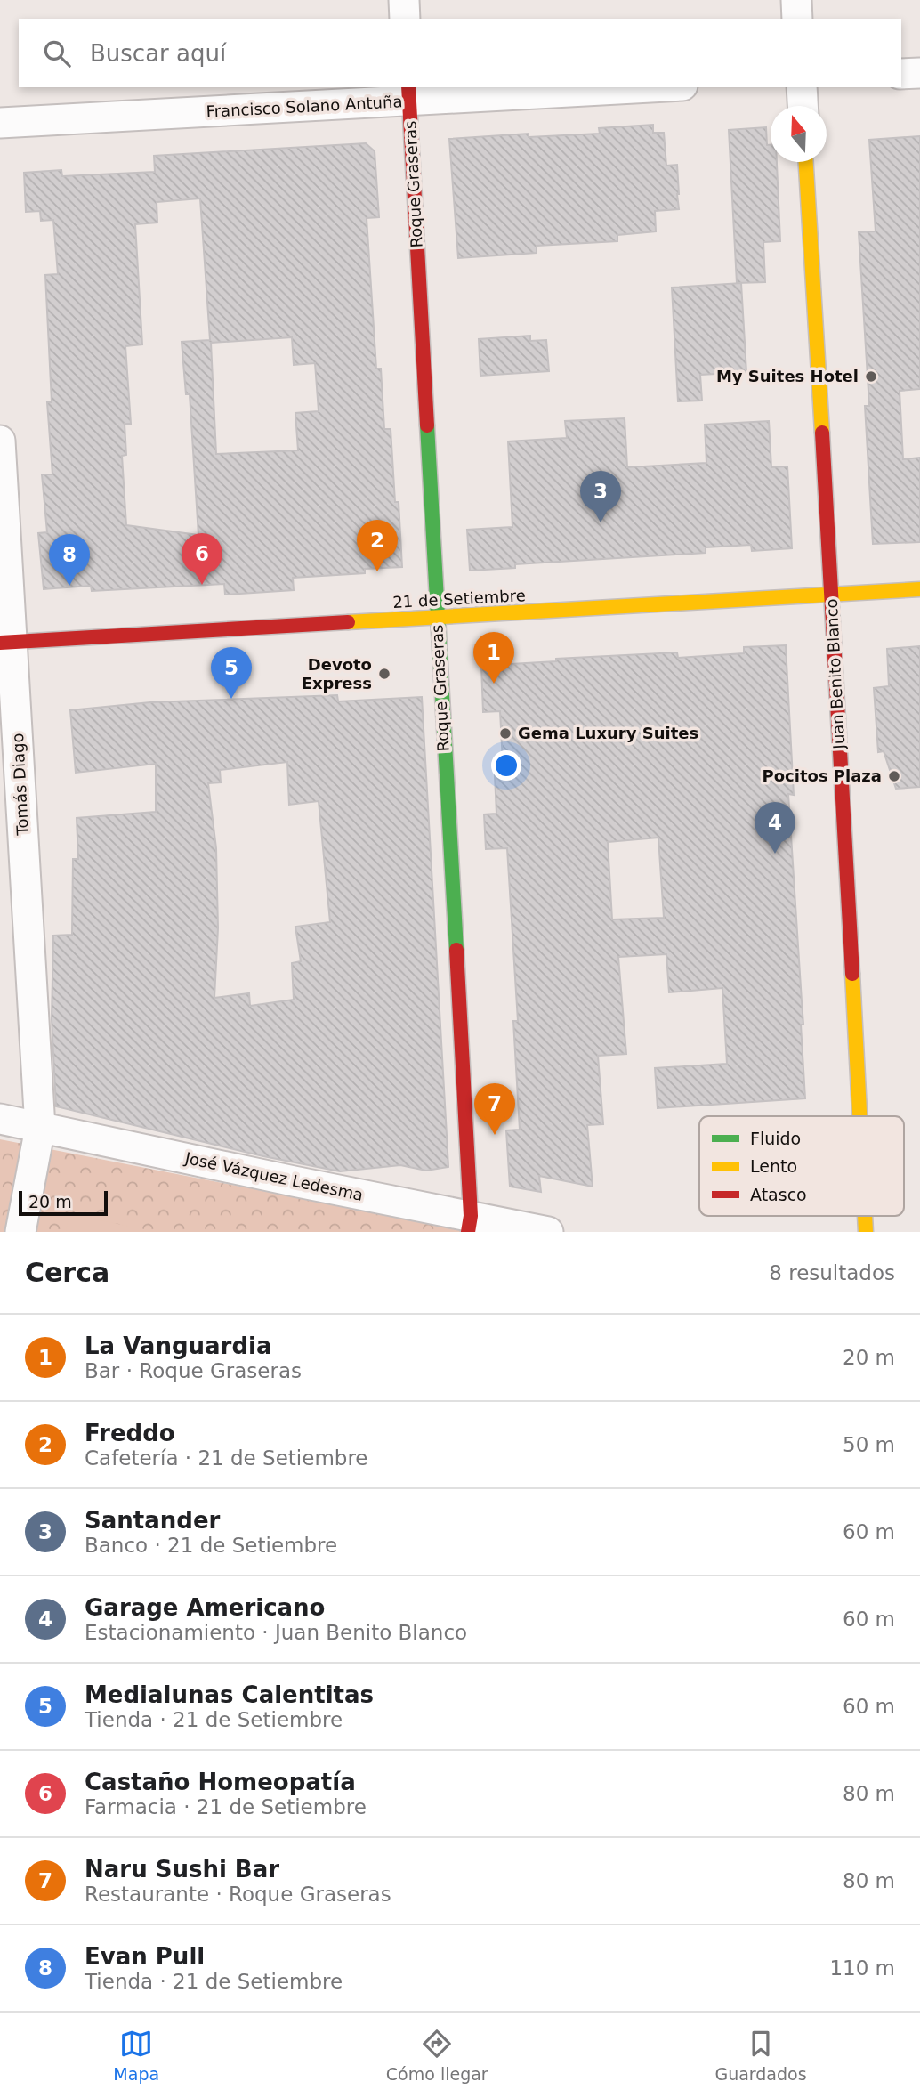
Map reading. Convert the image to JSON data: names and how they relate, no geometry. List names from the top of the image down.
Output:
{
  "streets": {
    "street": [
      "Francisco Solano Antuña",
      "Roque Graseras",
      "21 de Setiembre",
      "Juan Benito Blanco",
      "Tomás Diago",
      "José Vázquez Ledesma"
    ]
  },
  "crossings": [
    ["Francisco Solano Antuña", "Roque Graseras"],
    ["Roque Graseras", "21 de Setiembre"],
    ["Roque Graseras", "José Vázquez Ledesma"],
    ["21 de Setiembre", "Juan Benito Blanco"],
    ["21 de Setiembre", "Tomás Diago"],
    ["Tomás Diago", "José Vázquez Ledesma"]
  ],
  "places": [
    "My Suites Hotel",
    "Devoto Express",
    "Gema Luxury Suites",
    "Pocitos Plaza"
  ],
  "legend": ["Fluido", "Lento", "Atasco"],
  "scale_bar": "20 m",
  "north": "top",
  "page": {
    "search": "Buscar aquí",
    "pins": [
      "3",
      "2",
      "6",
      "8",
      "1",
      "5",
      "4",
      "7"
    ],
    "scale": "20 m",
    "heading": ["Cerca", "8 resultados"],
    "list": [
      {
        "mark": "1",
        "name": "La Vanguardia",
        "note": "Bar · Roque Graseras",
        "value": "20 m"
      },
      {
        "mark": "2",
        "name": "Freddo",
        "note": "Cafetería · 21 de Setiembre",
        "value": "50 m"
      },
      {
        "mark": "3",
        "name": "Santander",
        "note": "Banco · 21 de Setiembre",
        "value": "60 m"
      },
      {
        "mark": "4",
        "name": "Garage Americano",
        "note": "Estacionamiento · Juan Benito Blanco",
        "value": "60 m"
      },
      {
        "mark": "5",
        "name": "Medialunas Calentitas",
        "note": "Tienda · 21 de Setiembre",
        "value": "60 m"
      },
      {
        "mark": "6",
        "name": "Castaño Homeopatía",
        "note": "Farmacia · 21 de Setiembre",
        "value": "80 m"
      },
      {
        "mark": "7",
        "name": "Naru Sushi Bar",
        "note": "Restaurante · Roque Graseras",
        "value": "80 m"
      },
      {
        "mark": "8",
        "name": "Evan Pull",
        "note": "Tienda · 21 de Setiembre",
        "value": "110 m"
      }
    ],
    "nav": ["Mapa", "Cómo llegar", "Guardados"]
  }
}
